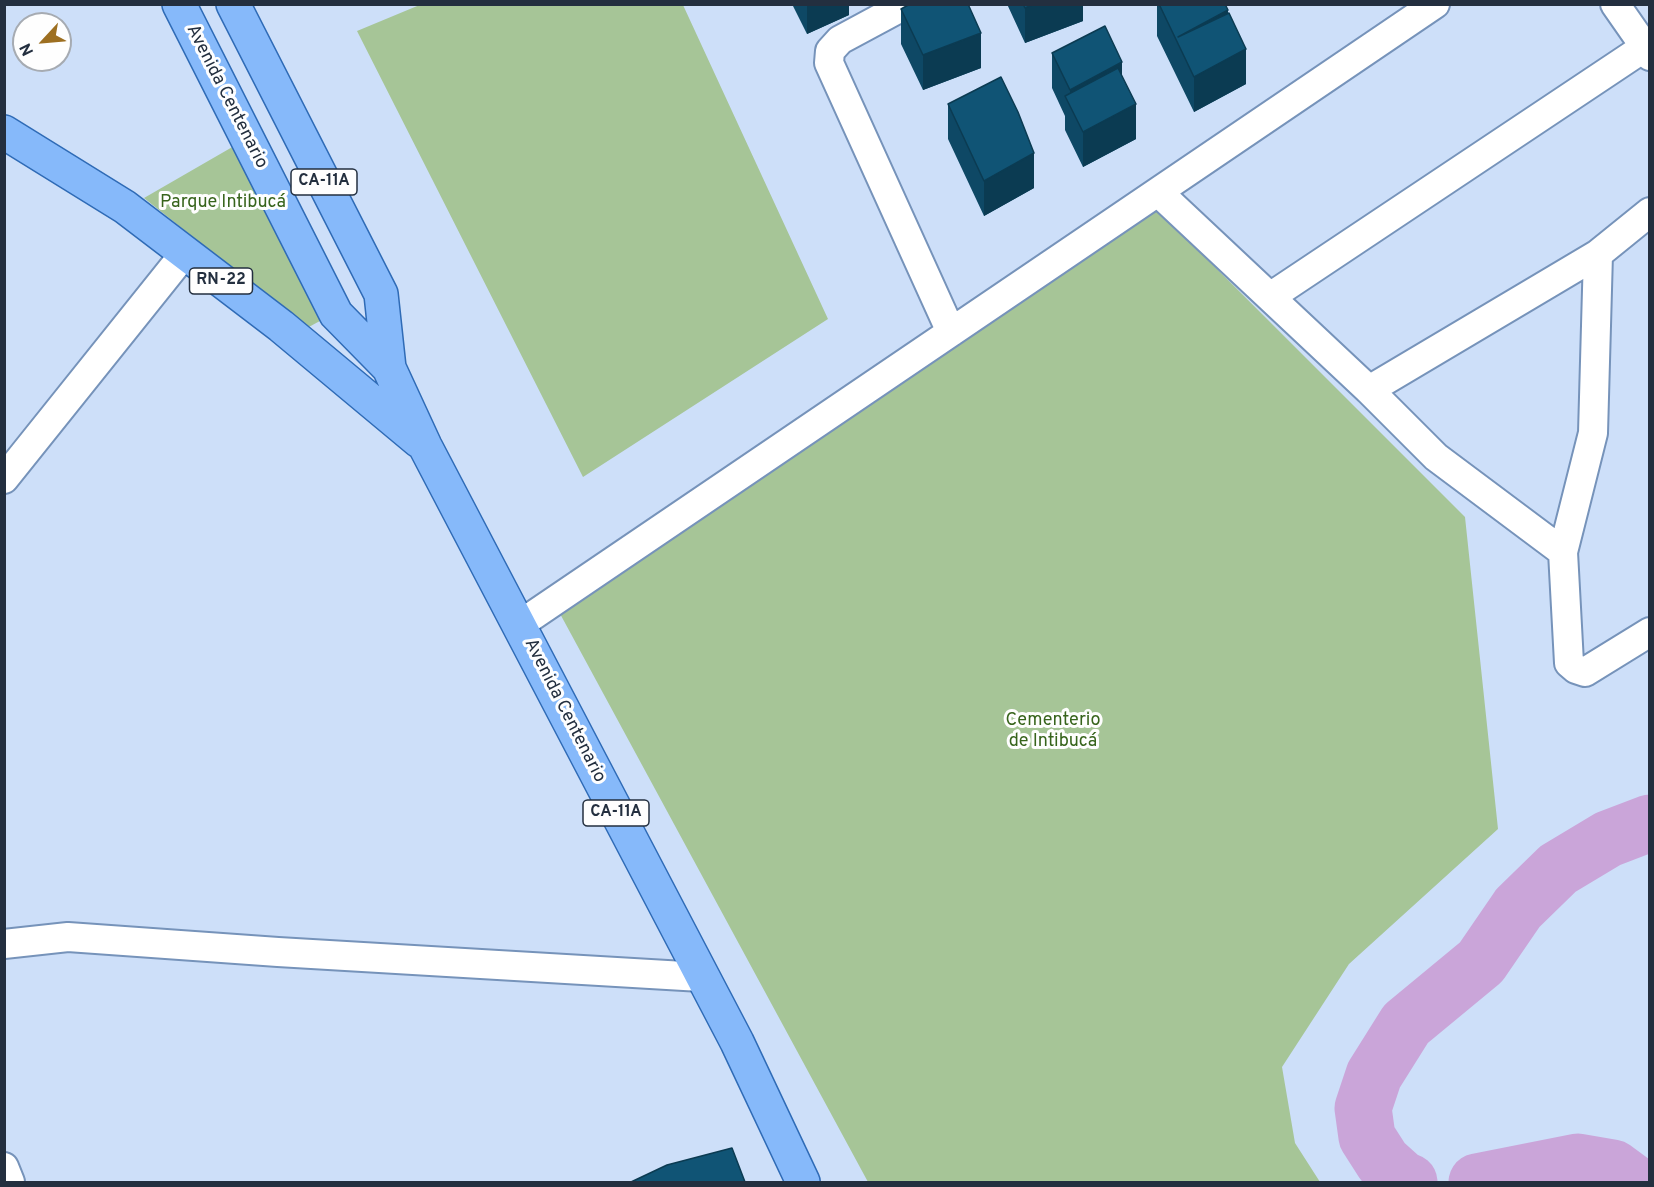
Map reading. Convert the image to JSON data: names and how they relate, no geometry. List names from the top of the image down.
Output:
{
  "streets": {
    "main road": ["Avenida Centenario", "CA-11A", "RN-22"]
  },
  "crossings": [
    ["Avenida Centenario", "RN-22"]
  ],
  "parks": ["Parque Intibucá", "Cementerio de Intibucá"],
  "north": "bottom left"
}
